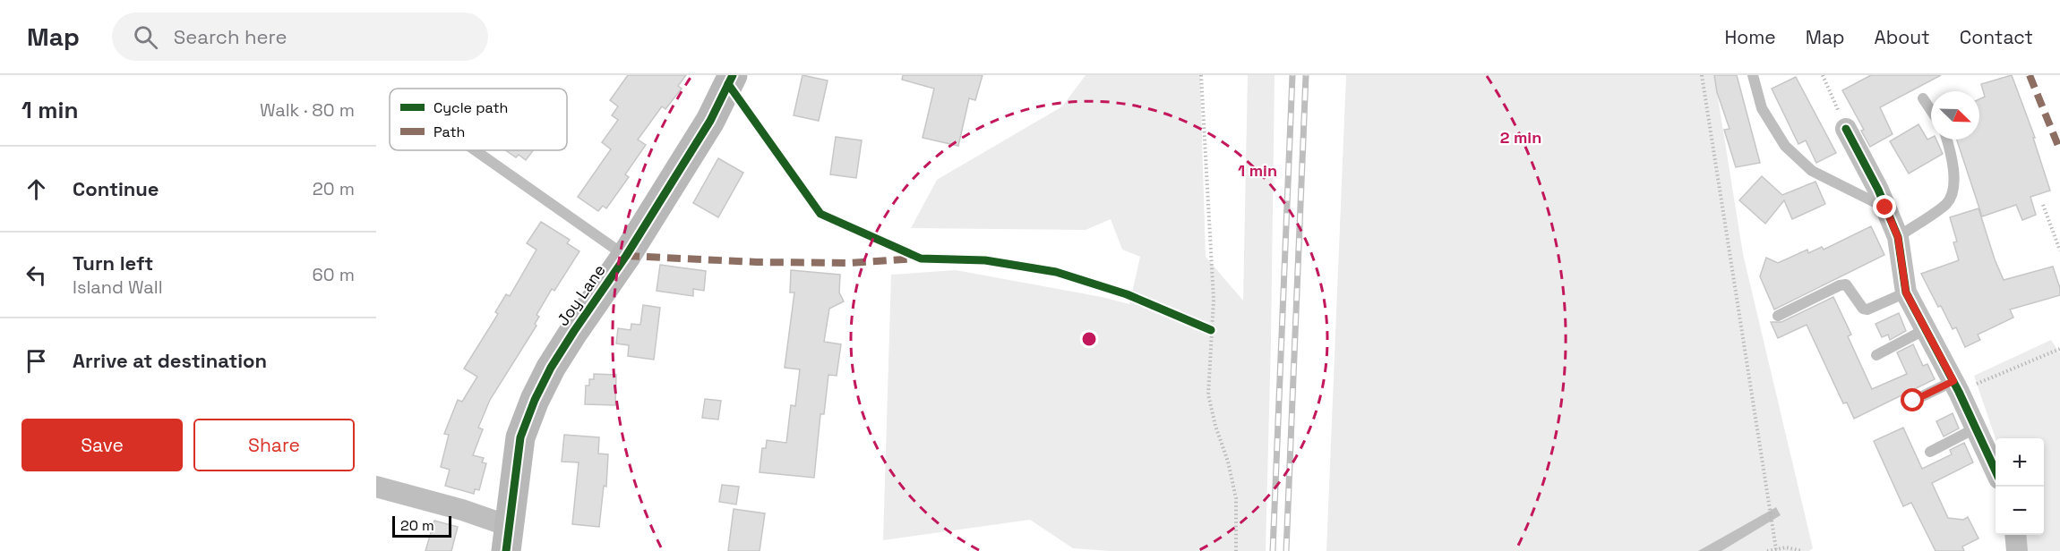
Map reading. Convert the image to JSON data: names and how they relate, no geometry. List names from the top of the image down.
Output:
{
  "streets": {
    "street": ["Joy Lane"]
  },
  "legend": ["Cycle path", "Path"],
  "scale_bar": "20 m",
  "north": "bottom right",
  "page": {
    "header": "Map",
    "search": "Search here",
    "nav": [
      "Home",
      "Map",
      "About",
      "Contact"
    ],
    "heading": ["1 min", "Walk · 80 m"],
    "list": [
      ["Continue", "20 m"],
      ["Turn left", "Island Wall", "60 m"],
      "Arrive at destination"
    ],
    "buttons": ["Save", "Share"],
    "map_buttons": ["+", "−"],
    "scale": "20 m"
  },
  "rings": ["2 min", "1 min"]
}
